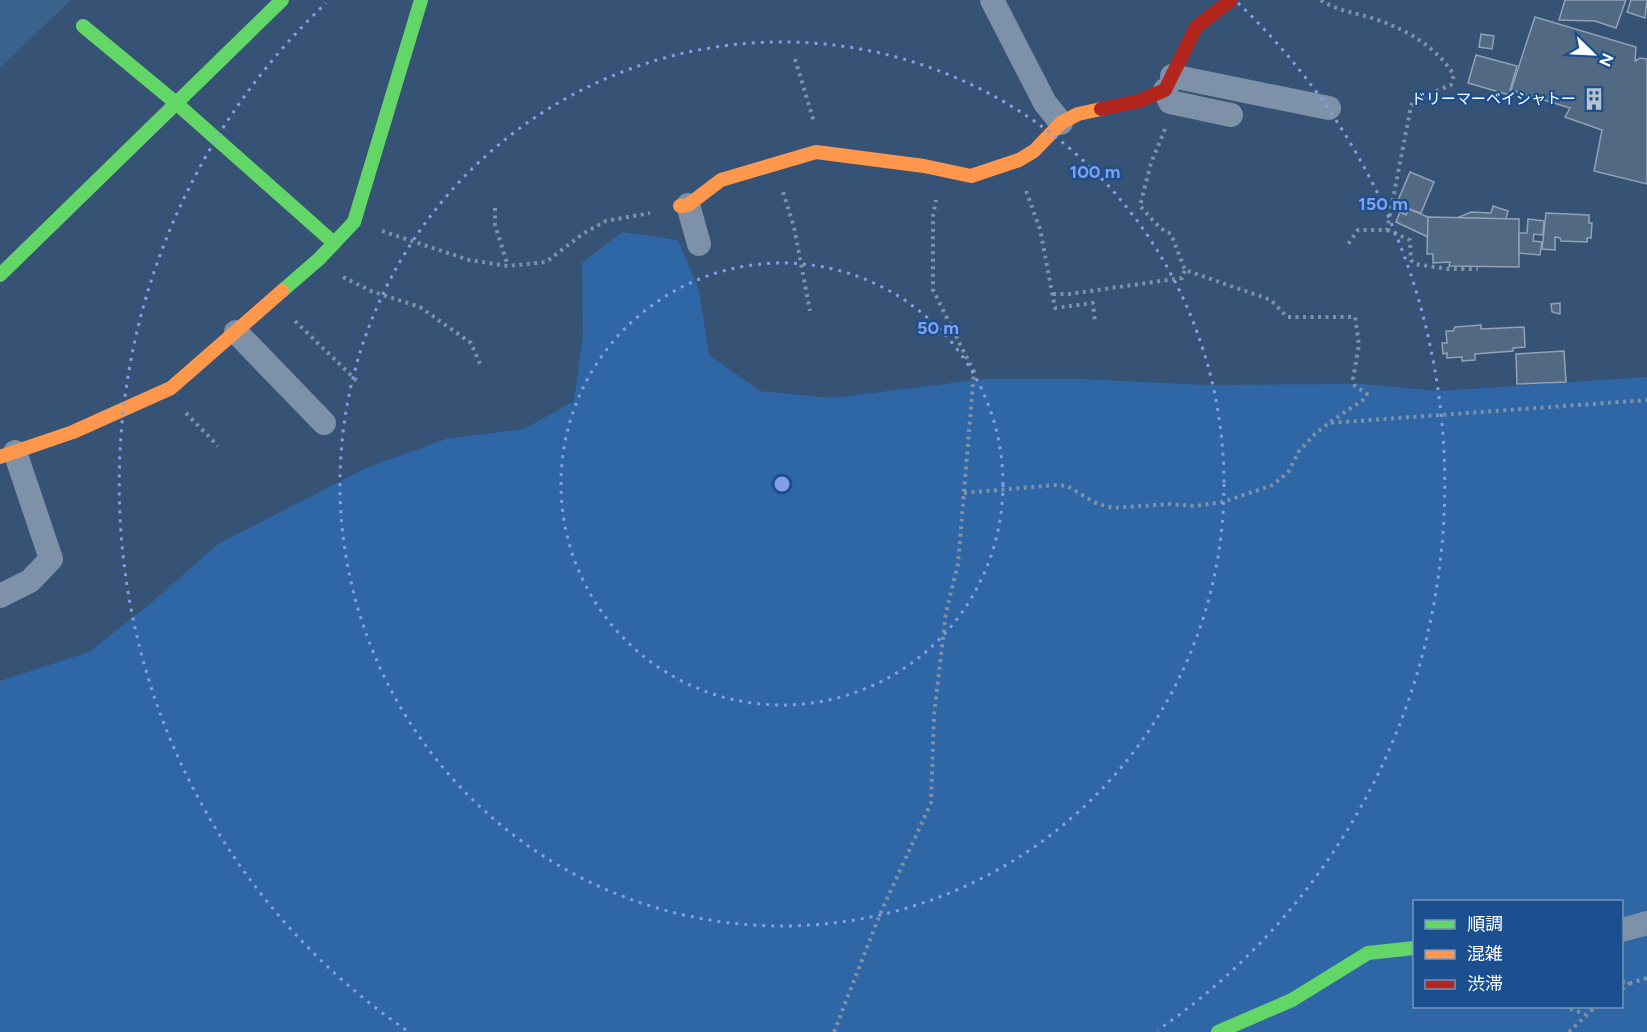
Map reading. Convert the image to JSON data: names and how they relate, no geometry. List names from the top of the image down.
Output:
{
  "places": {
    "building": ["ドリーマーベイシャトー"]
  },
  "legend": ["順調", "混雑", "渋滞"],
  "north": "bottom right",
  "rings": ["100 m", "150 m", "50 m"]
}
